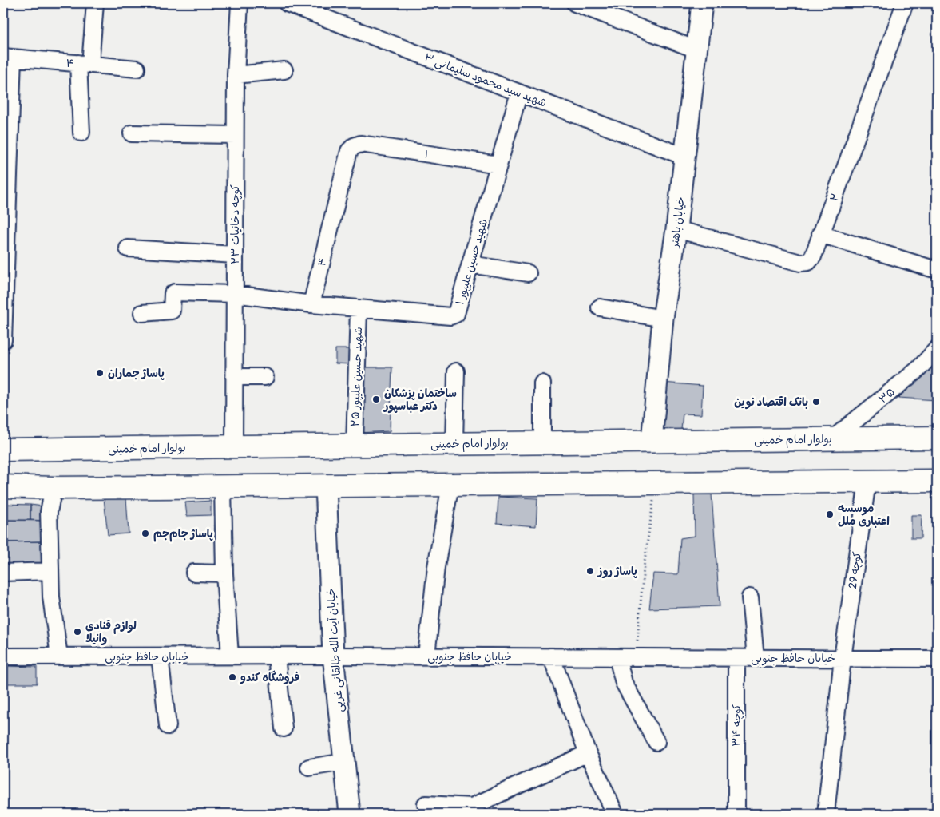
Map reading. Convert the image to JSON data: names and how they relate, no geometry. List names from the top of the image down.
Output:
{
  "streets": {
    "main road": ["بولوار امام خمینی"],
    "street": [
      "۴",
      "شهید سید محمود سلیمانی ۳",
      "۱",
      "۲",
      "خیابان باهنر",
      "کوچه دخانیات ۲۳",
      "شهید حسین علیپور ۱",
      "شهید حسین علیپور ۲۵",
      "۳۵",
      "کوچه 29",
      "خیابان آیت الله طالقانی غربی",
      "خیابان حافظ جنوبی",
      "کوچه ۳۴"
    ]
  },
  "crossings": [
    ["۴", "۱"],
    ["۴", "شهید حسین علیپور ۱"],
    ["شهید سید محمود سلیمانی ۳", "خیابان باهنر"],
    ["شهید سید محمود سلیمانی ۳", "شهید حسین علیپور ۱"],
    ["۱", "شهید حسین علیپور ۱"],
    ["۲", "خیابان باهنر"],
    ["خیابان باهنر", "بولوار امام خمینی"],
    ["کوچه دخانیات ۲۳", "بولوار امام خمینی"],
    ["شهید حسین علیپور ۱", "شهید حسین علیپور ۲۵"],
    ["شهید حسین علیپور ۲۵", "بولوار امام خمینی"],
    ["۳۵", "بولوار امام خمینی"],
    ["کوچه 29", "خیابان حافظ جنوبی"],
    ["خیابان آیت الله طالقانی غربی", "خیابان حافظ جنوبی"],
    ["خیابان حافظ جنوبی", "کوچه ۳۴"]
  ],
  "places": [
    "پاساژ جماران",
    "ساختمان پزشکان دکتر عباسپور",
    "بانک اقتصاد نوین",
    "موسسه اعتباری ملل",
    "پاساژ جام‌جم",
    "پاساژ روز",
    "لوازم قنادی وانیلا",
    "فروشگاه کندو"
  ]
}
